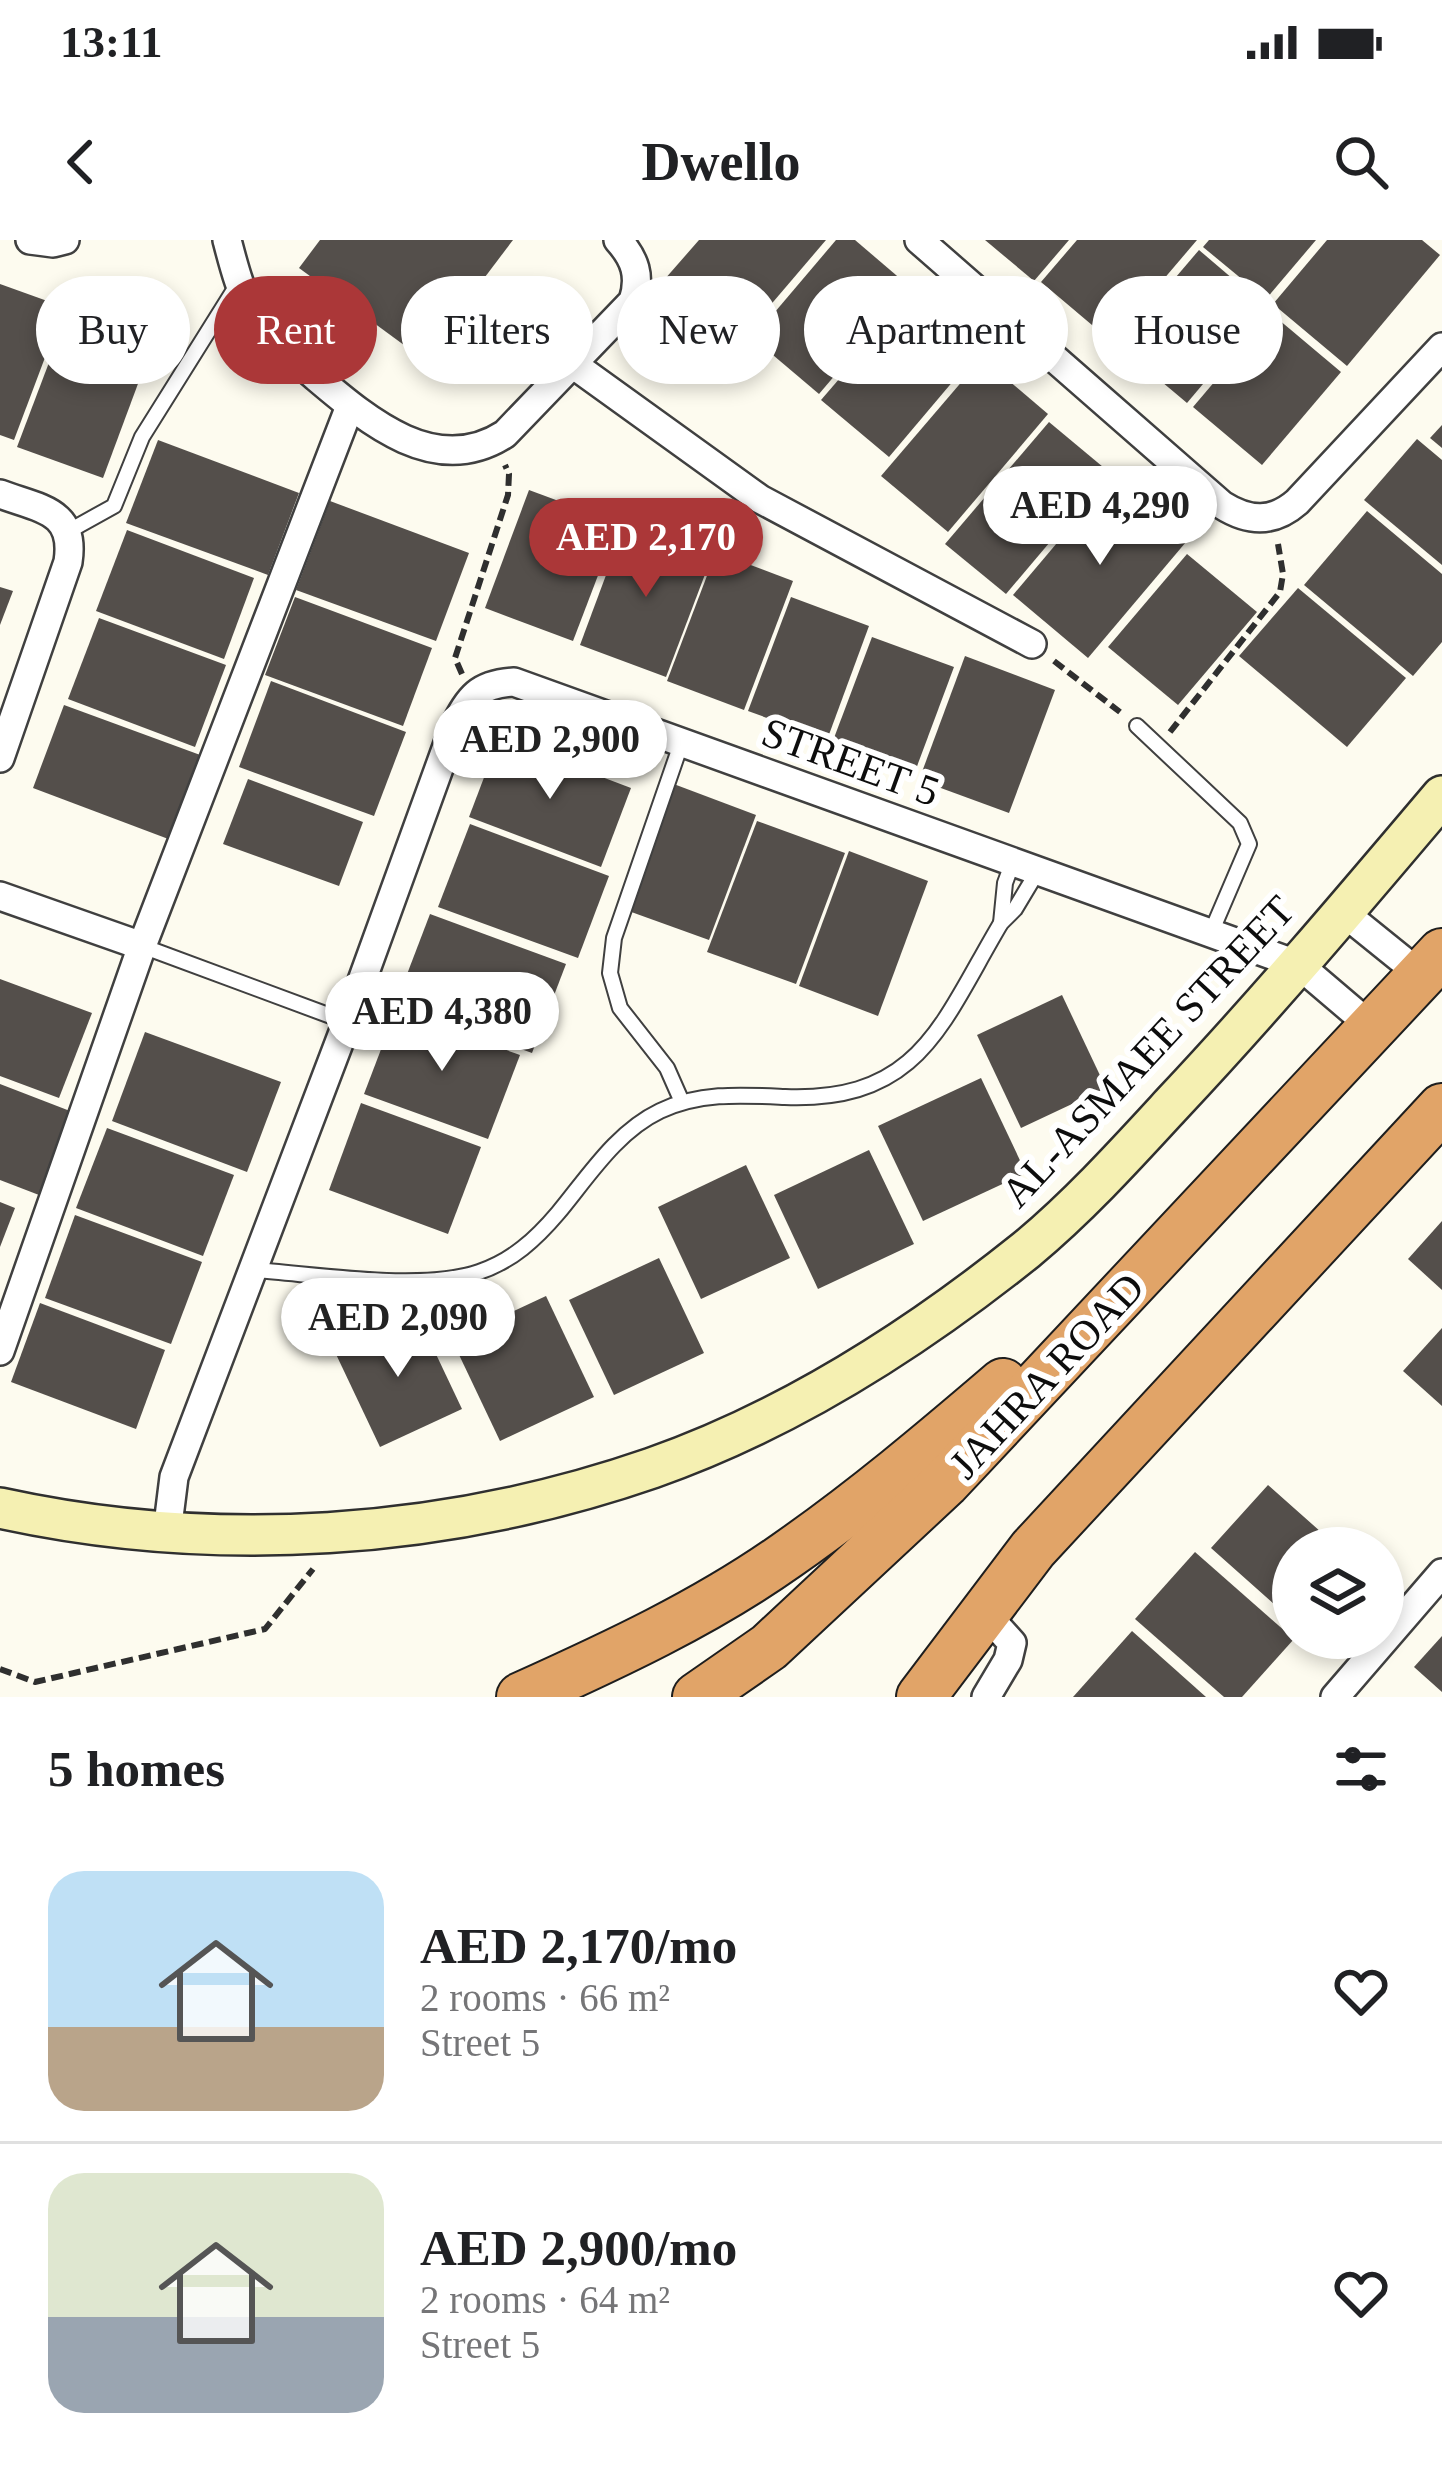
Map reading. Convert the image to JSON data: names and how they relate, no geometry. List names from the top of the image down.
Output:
{
  "streets": {
    "highway": ["JAHRA ROAD"],
    "street": ["STREET 5", "AL-ASMAEE STREET"]
  },
  "crossings": [
    ["STREET 5", "AL-ASMAEE STREET"],
    ["AL-ASMAEE STREET", "JAHRA ROAD"]
  ],
  "page": {
    "status": "13:11",
    "header": "Dwello",
    "chip": [
      "Buy",
      "Rent",
      "Filters",
      "New",
      "Apartment",
      "House"
    ],
    "price": [
      "AED 4,290",
      "AED 2,170",
      "AED 2,900",
      "AED 4,380",
      "AED 2,090"
    ],
    "heading": "5 homes",
    "list": [
      {
        "name": "AED 2,170/mo",
        "note": "2 rooms · 66 m² · Street 5"
      },
      {
        "name": "AED 2,900/mo",
        "note": "2 rooms · 64 m² · Street 5"
      }
    ]
  }
}
